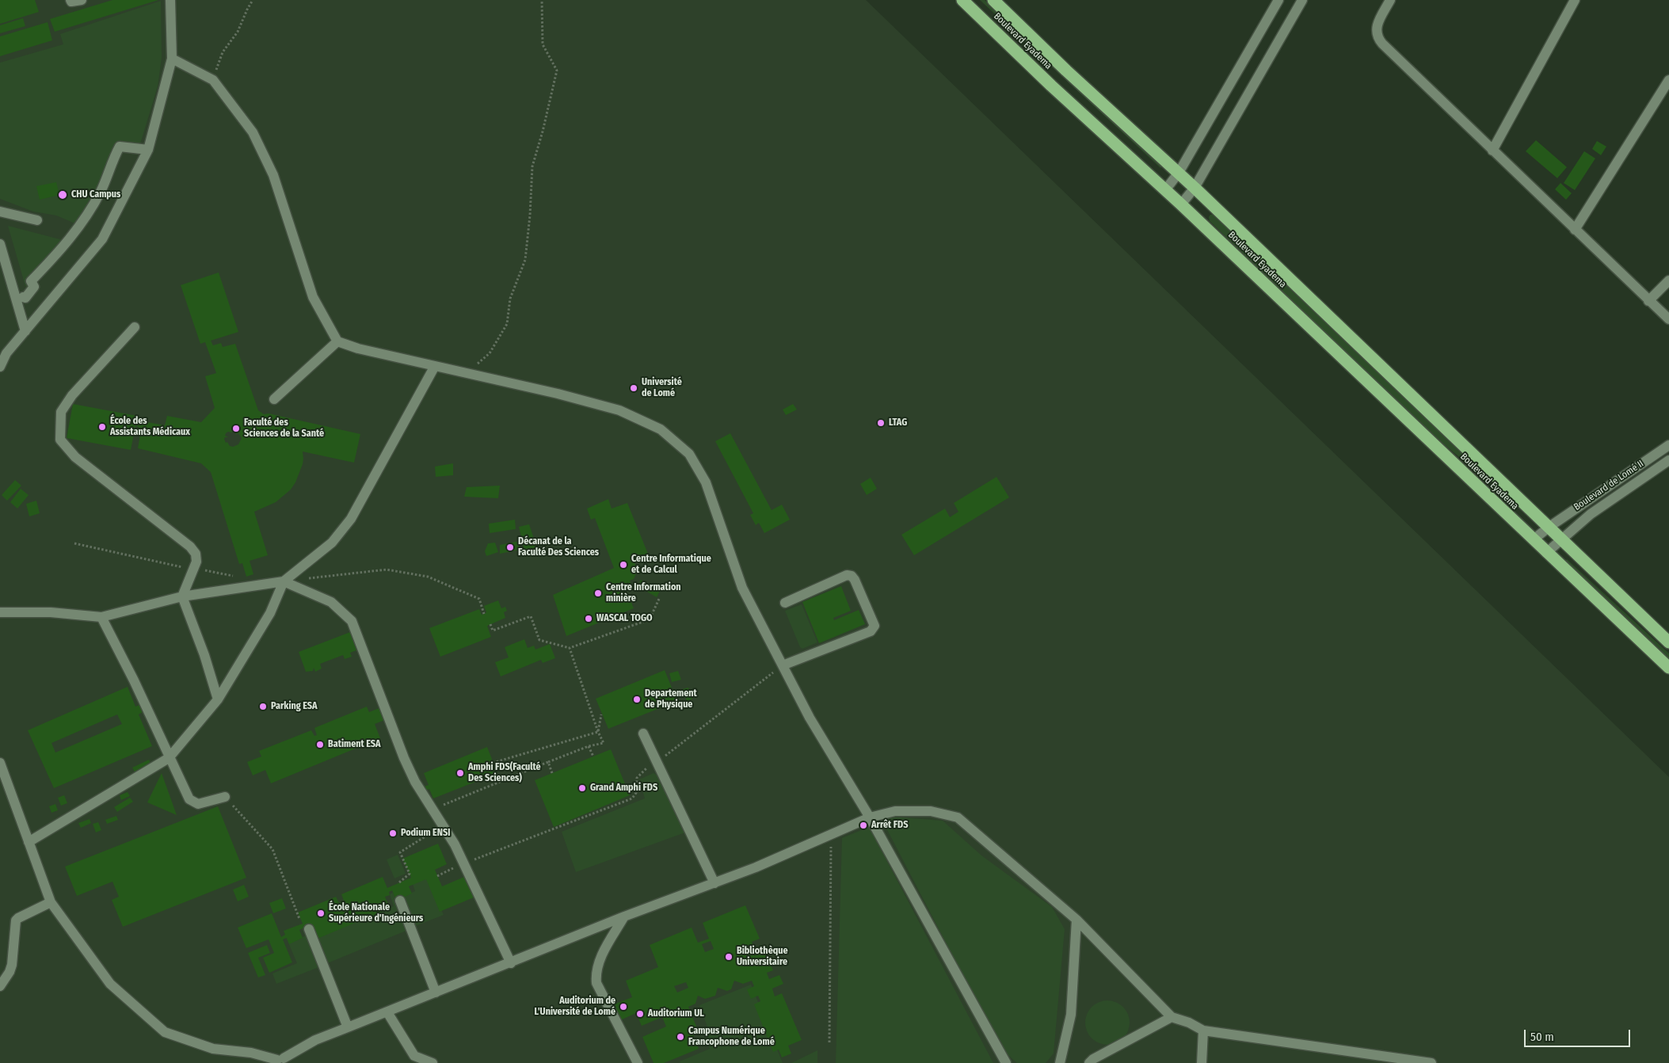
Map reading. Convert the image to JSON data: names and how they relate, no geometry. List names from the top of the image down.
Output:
{
  "streets": {
    "highway": ["Boulevard Eyadema"],
    "street": ["Boulevard de Lomé II"]
  },
  "crossings": [
    ["Boulevard Eyadema", "Boulevard de Lomé II"]
  ],
  "places": [
    "CHU Campus",
    "Université de Lomé",
    "LTAG",
    "École des Assistants Médicaux",
    "Faculté des Sciences de la Santé",
    "Décanat de la Faculté Des Sciences",
    "Centre Informatique et de Calcul",
    "Centre Information minière",
    "WASCAL TOGO",
    "Departement de Physique",
    "Parking ESA",
    "Batiment ESA",
    "Amphi FDS(Faculté Des Sciences)",
    "Grand Amphi FDS",
    "Arrêt FDS",
    "Podium ENSI",
    "École Nationale Supérieure d'Ingénieurs",
    "Bibliothèque Universitaire",
    "Auditorium de L'Université de Lomé",
    "Auditorium UL",
    "Campus Numérique Francophone de Lomé"
  ],
  "scale_bar": "50 m"
}
